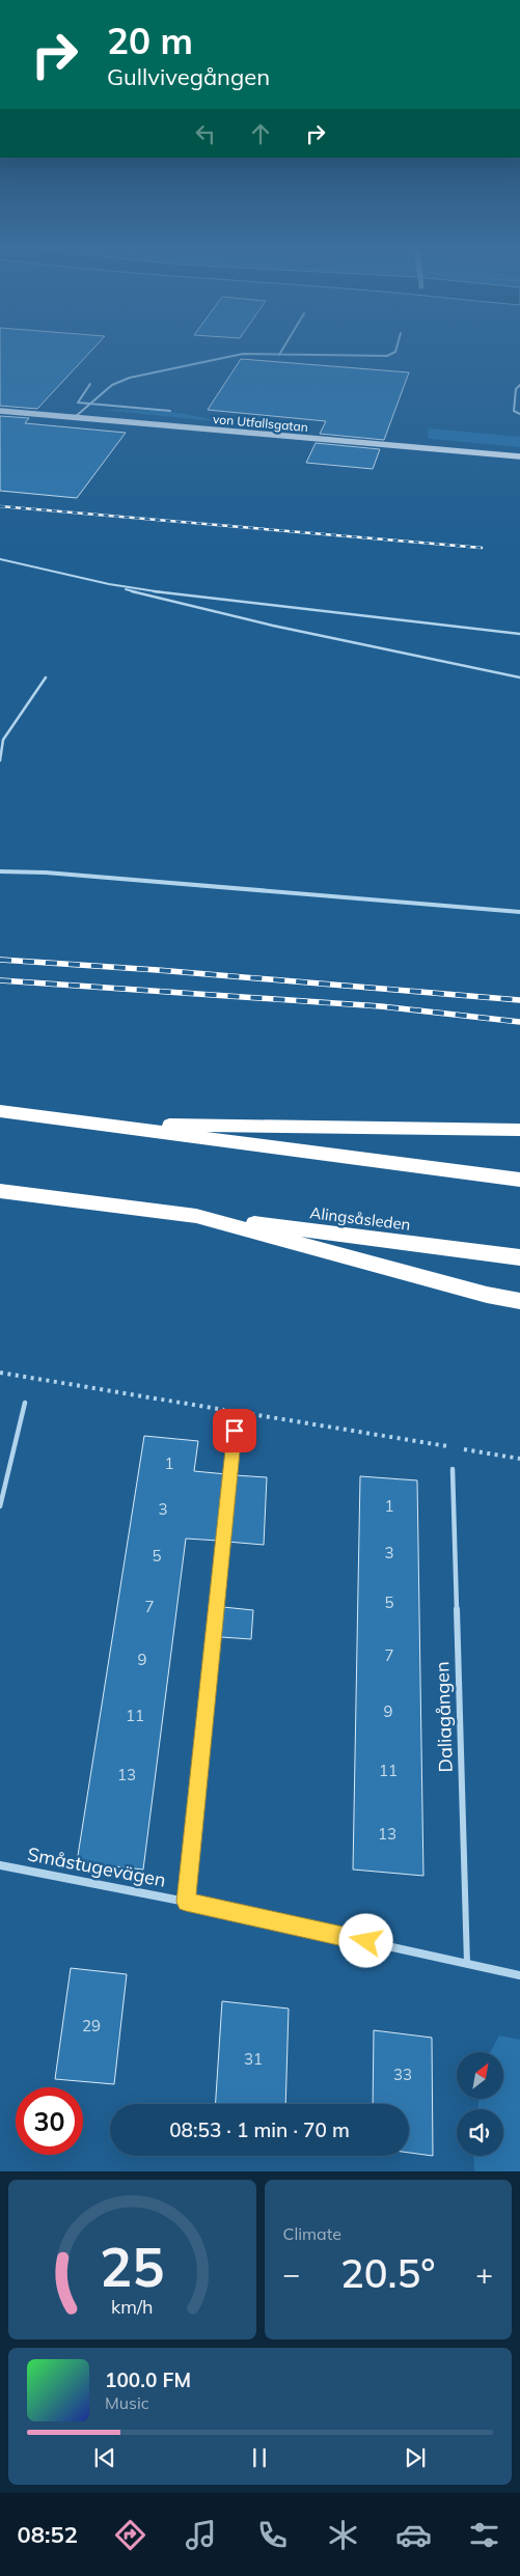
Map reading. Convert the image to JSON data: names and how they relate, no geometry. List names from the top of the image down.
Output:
{
  "streets": {
    "highway": ["Alingsåsleden"],
    "street": ["von Utfallsgatan", "Småstugevägen"],
    "lane": ["Daliagången"]
  },
  "crossings": [
    ["Daliagången", "Småstugevägen"]
  ],
  "house_numbers": [
    "1",
    "1",
    "3",
    "3",
    "5",
    "5",
    "7",
    "7",
    "9",
    "9",
    "11",
    "11",
    "13",
    "13",
    "29",
    "31",
    "33"
  ],
  "north": "top right",
  "page": {
    "turn": ["20 m", "Gullvivegången"],
    "limit": "30",
    "trip": "08:53 · 1 min · 70 m",
    "tile": "Climate",
    "heat": ["−", "20.5°", "+"],
    "song": ["100.0 FM", "Music"],
    "tabs": "08:52",
    "gauge": ["25", "km/h"]
  }
}
